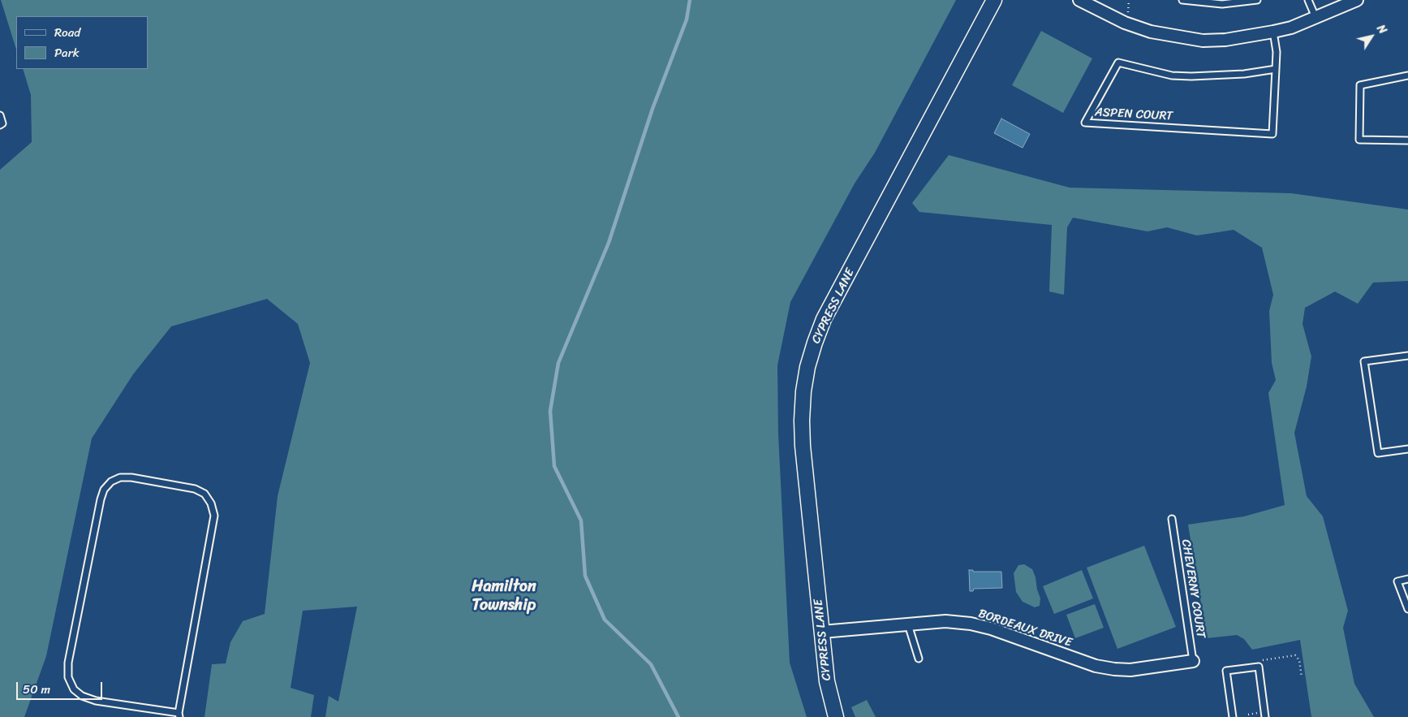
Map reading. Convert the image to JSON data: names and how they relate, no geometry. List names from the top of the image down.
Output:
{
  "streets": {
    "street": ["CYPRESS LANE", "BORDEAUX DRIVE"],
    "lane": ["ASPEN COURT", "CHEVERNY COURT"]
  },
  "crossings": [
    ["CYPRESS LANE", "BORDEAUX DRIVE"],
    ["CHEVERNY COURT", "BORDEAUX DRIVE"]
  ],
  "districts": ["Hamilton Township"],
  "legend": ["Road", "Park"],
  "scale_bar": "50 m",
  "north": "top right"
}
